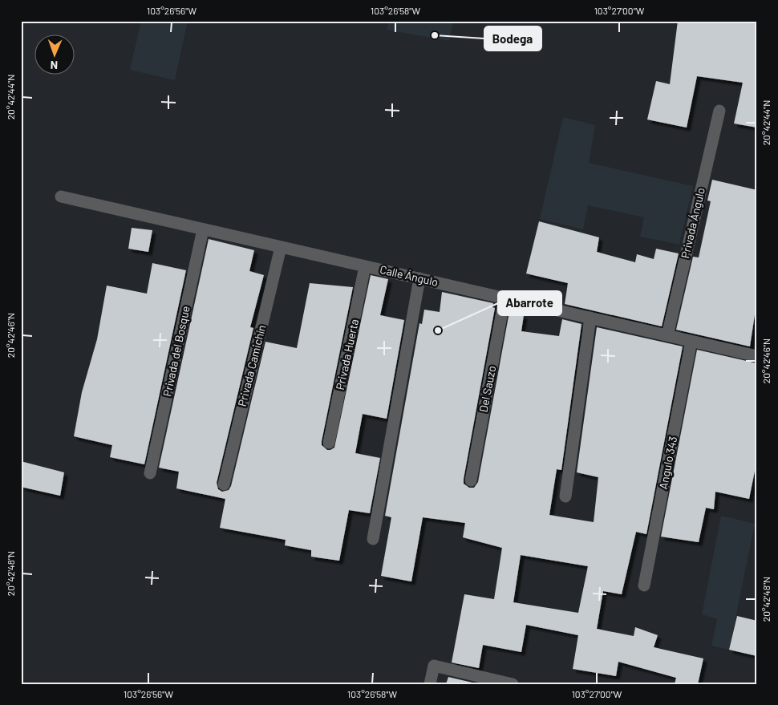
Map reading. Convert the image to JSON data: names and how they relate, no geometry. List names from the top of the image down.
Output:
{
  "streets": {
    "street": [
      "Privada Ángulo",
      "Calle Ángulo",
      "Privada del Bosque",
      "Privada Huerta",
      "Privada Camichín",
      "Del Sauzo",
      "Angulo 343"
    ]
  },
  "crossings": [
    ["Privada Ángulo", "Calle Ángulo"],
    ["Calle Ángulo", "Privada del Bosque"],
    ["Calle Ángulo", "Privada Huerta"],
    ["Calle Ángulo", "Privada Camichín"],
    ["Calle Ángulo", "Del Sauzo"],
    ["Calle Ángulo", "Angulo 343"]
  ],
  "places": ["Bodega", "Abarrote"],
  "north": "bottom",
  "coordinates": [
    "103°26'56\"W",
    "103°26'58\"W",
    "103°27'00\"W",
    "20°42'44\"N",
    "20°42'46\"N",
    "20°42'48\"N"
  ]
}
